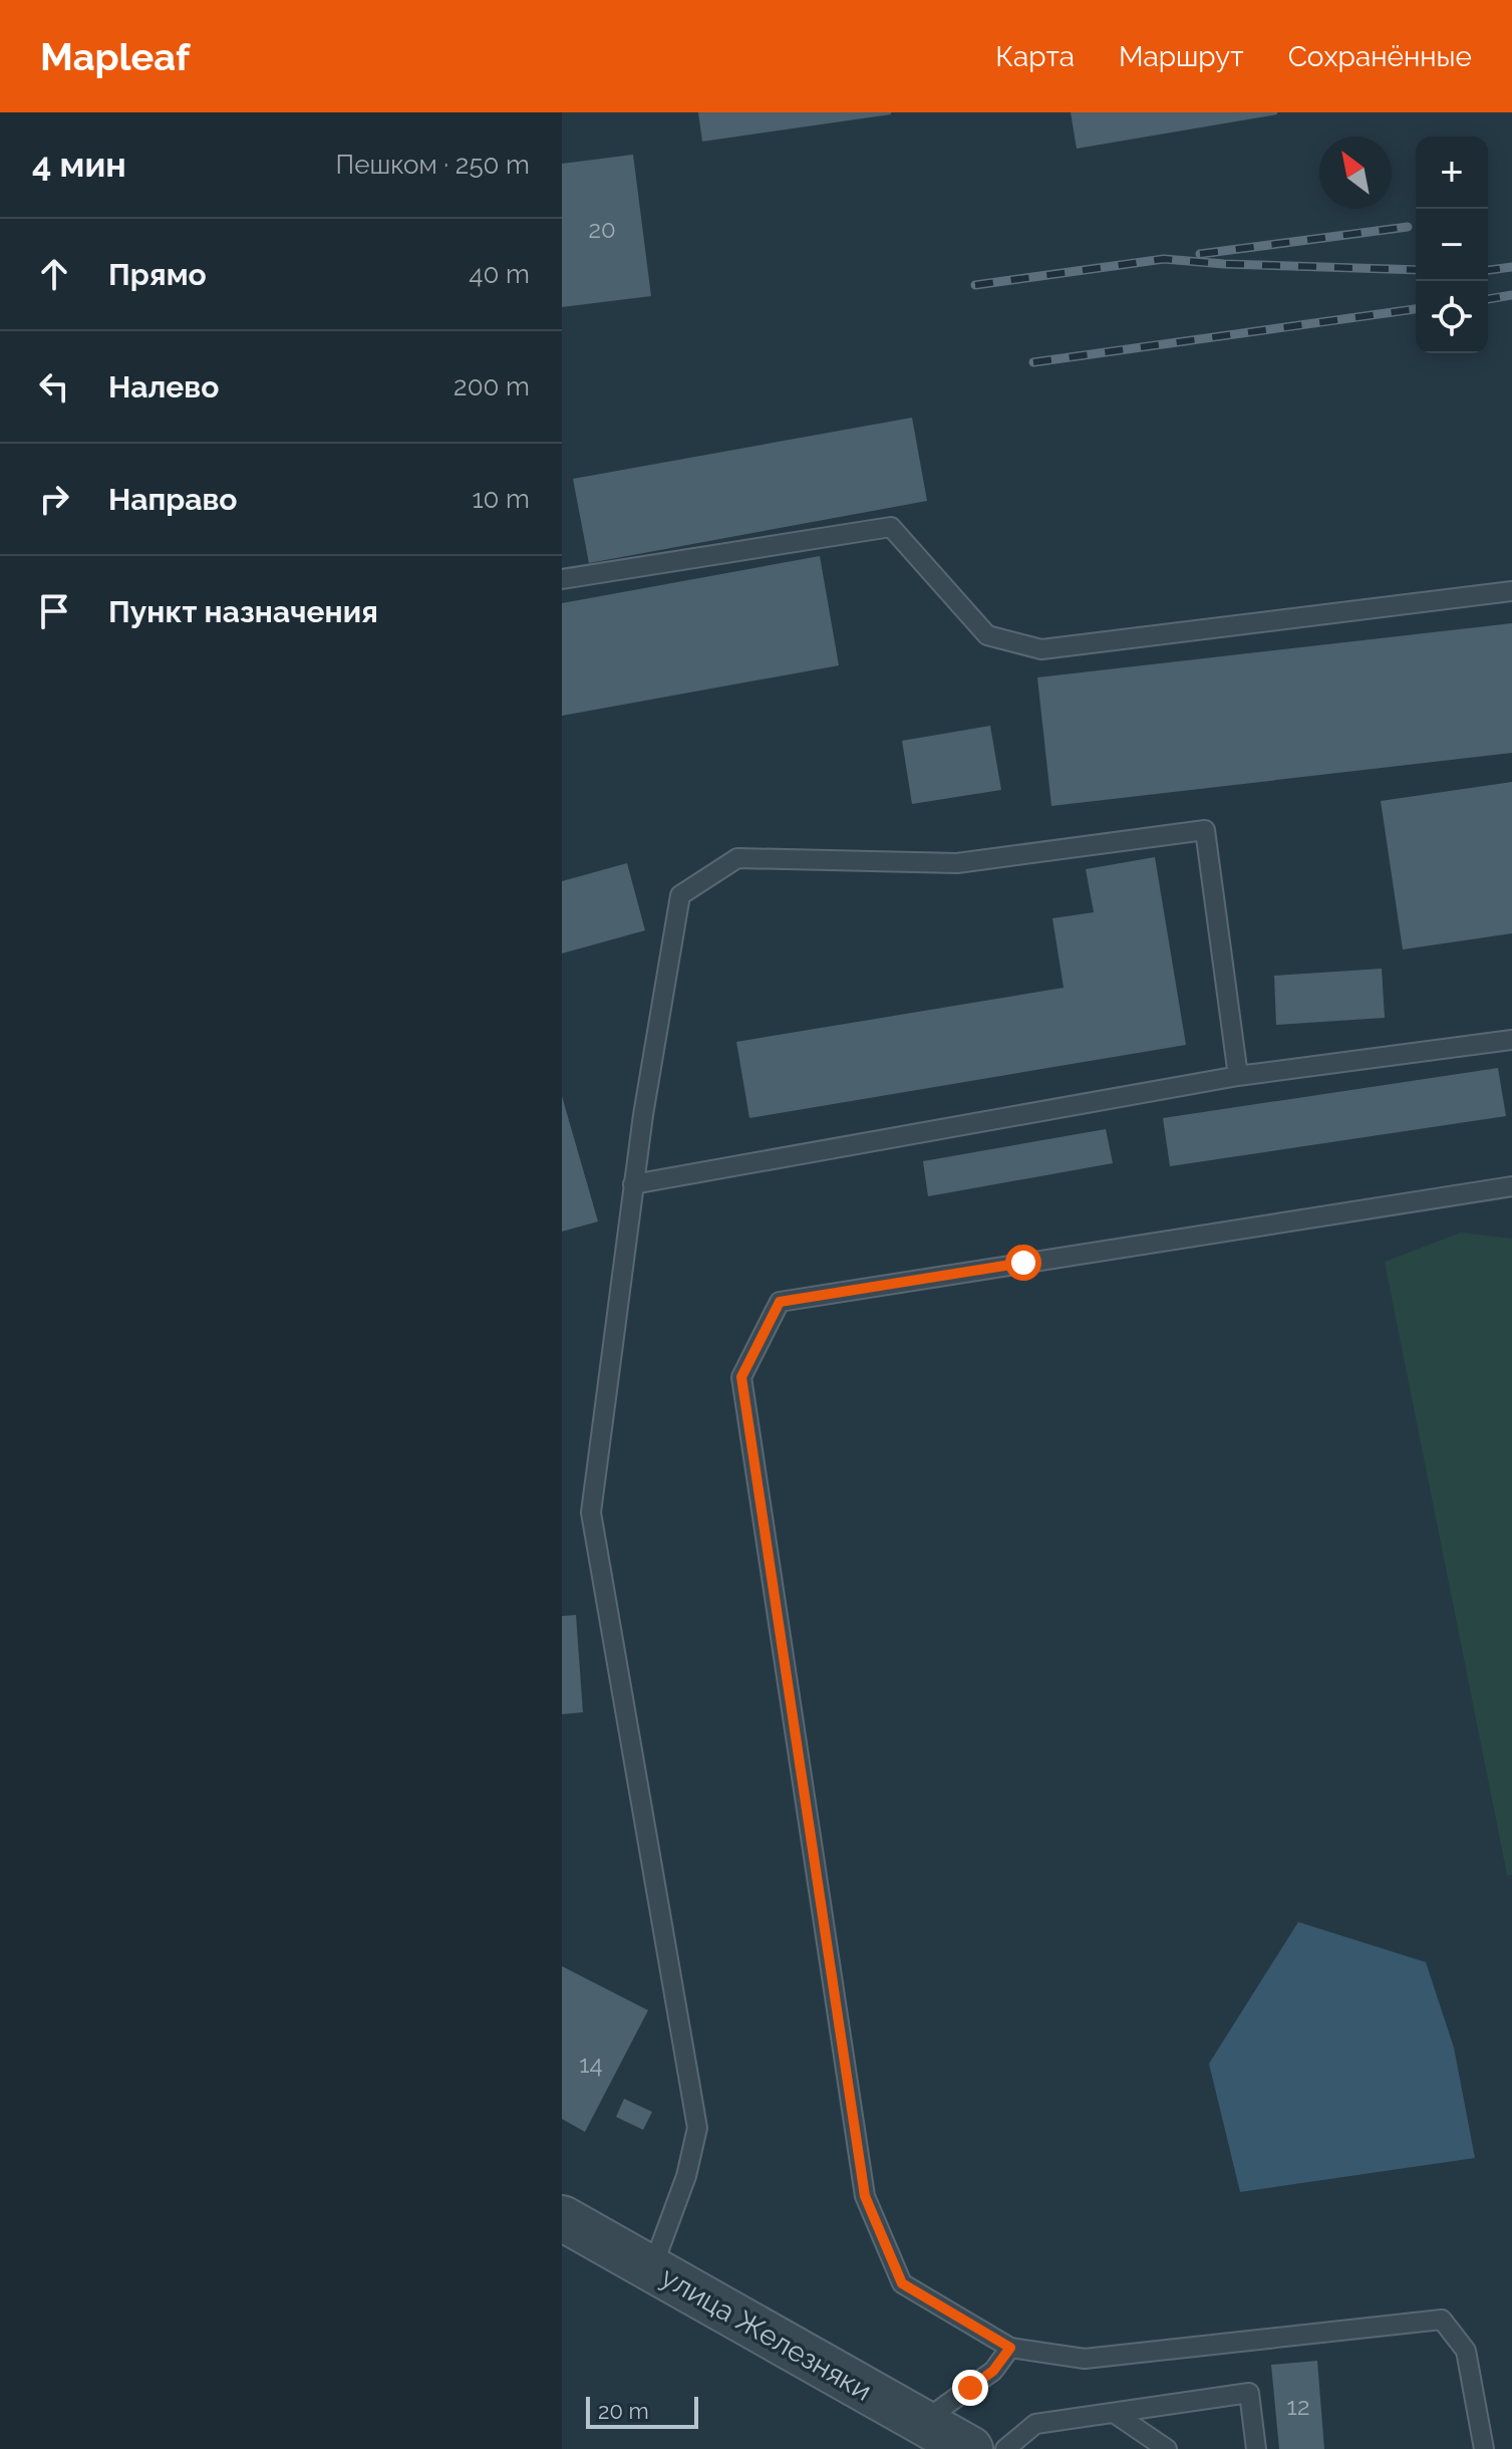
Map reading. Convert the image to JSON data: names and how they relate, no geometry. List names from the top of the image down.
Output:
{
  "streets": {
    "street": ["улица Железняки"]
  },
  "house_numbers": ["20", "14", "12"],
  "scale_bar": "20 m",
  "north": "top left",
  "page": {
    "header": "Mapleaf",
    "nav": ["Карта", "Маршрут", "Сохранённые"],
    "heading": ["4 мин", "Пешком · 250 m"],
    "map_buttons": ["+", "−"],
    "list": [
      ["Прямо", "40 m"],
      ["Налево", "200 m"],
      ["Направо", "10 m"],
      "Пункт назначения"
    ],
    "scale": "20 m"
  }
}
